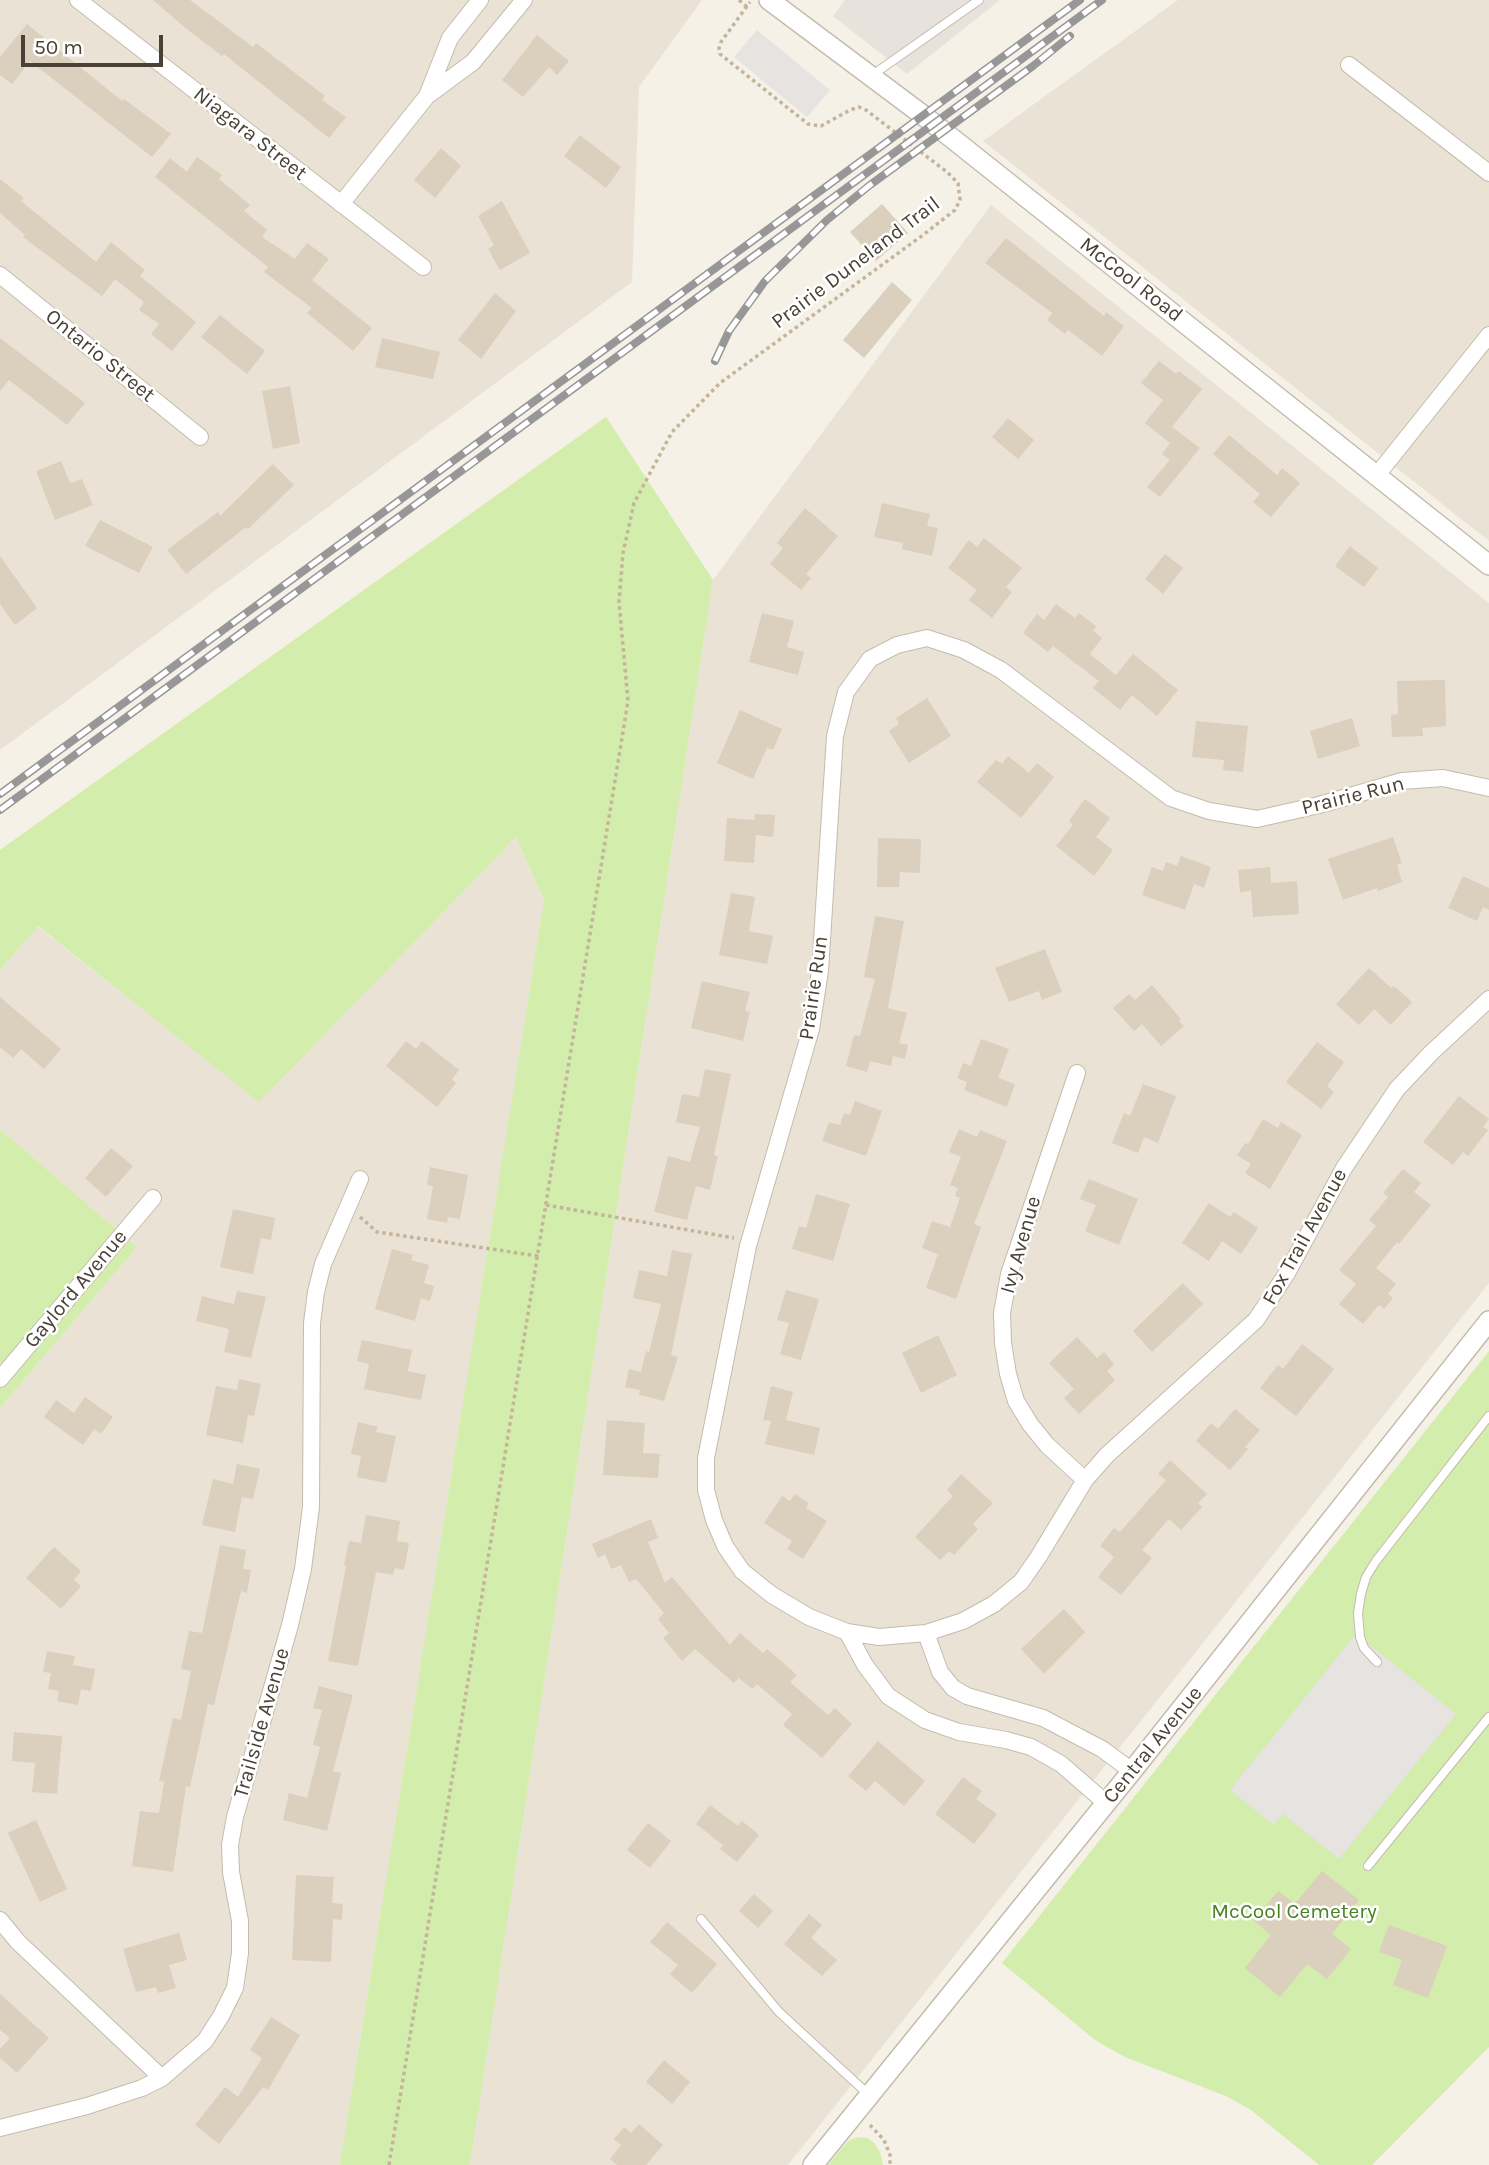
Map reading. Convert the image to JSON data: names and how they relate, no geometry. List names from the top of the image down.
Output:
{
  "streets": {
    "street": [
      "Niagara Street",
      "McCool Road",
      "Ontario Street",
      "Prairie Run",
      "Fox Trail Avenue",
      "Ivy Avenue",
      "Gaylord Avenue",
      "Trailside Avenue",
      "Central Avenue"
    ],
    "path": ["Prairie Duneland Trail"]
  },
  "crossings": [
    ["Prairie Run", "Fox Trail Avenue"],
    ["Prairie Run", "Ivy Avenue"],
    ["Fox Trail Avenue", "Ivy Avenue"]
  ],
  "parks": ["McCool Cemetery"],
  "scale_bar": "50 m"
}
